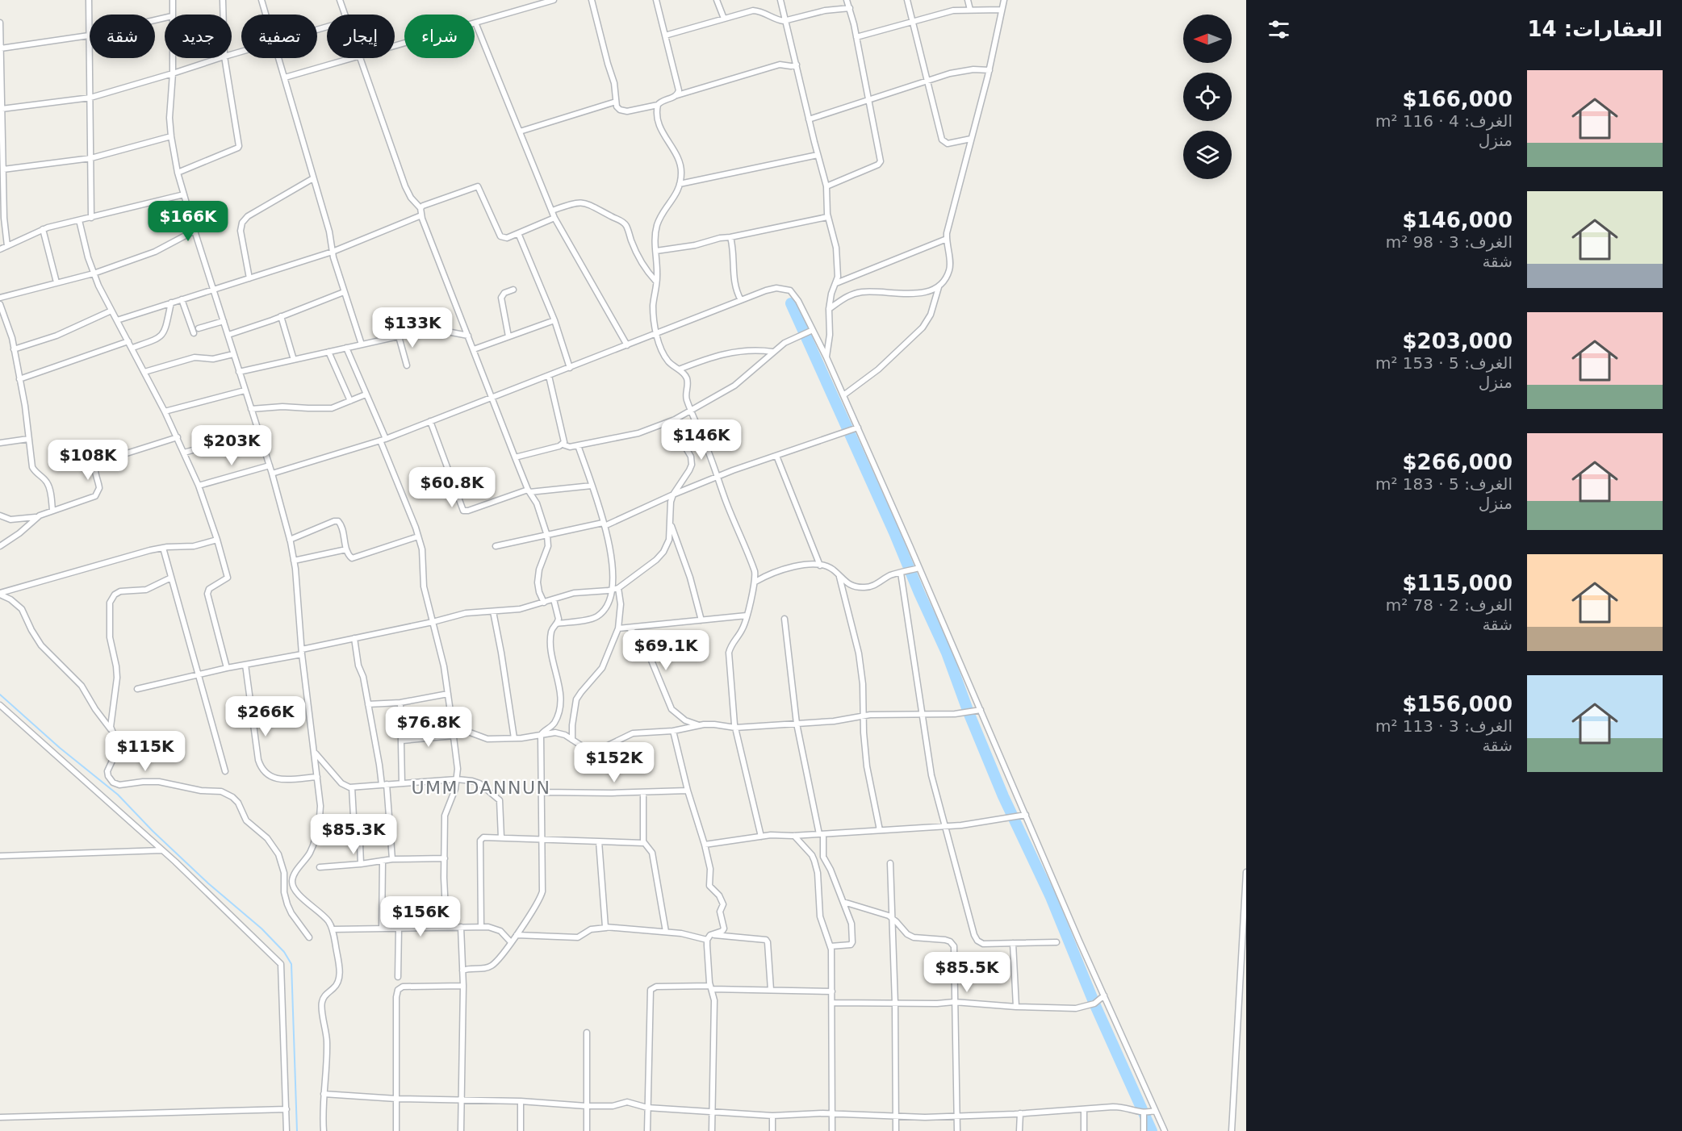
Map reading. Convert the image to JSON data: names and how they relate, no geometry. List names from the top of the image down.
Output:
{
  "districts": ["UMM DANNUN"],
  "north": "left",
  "page": {
    "heading": "العقارات: 14",
    "chip": [
      "شراء",
      "إيجار",
      "تصفية",
      "جديد",
      "شقة"
    ],
    "list": [
      {
        "name": "$166,000",
        "note": "الغرف: 4 · 116 m² · منزل"
      },
      {
        "name": "$146,000",
        "note": "الغرف: 3 · 98 m² · شقة"
      },
      {
        "name": "$203,000",
        "note": "الغرف: 5 · 153 m² · منزل"
      },
      {
        "name": "$266,000",
        "note": "الغرف: 5 · 183 m² · منزل"
      },
      {
        "name": "$115,000",
        "note": "الغرف: 2 · 78 m² · شقة"
      },
      {
        "name": "$156,000",
        "note": "الغرف: 3 · 113 m² · شقة"
      }
    ],
    "price": [
      "$166K",
      "$133K",
      "$146K",
      "$203K",
      "$108K",
      "$60.8K",
      "$69.1K",
      "$266K",
      "$76.8K",
      "$115K",
      "$152K",
      "$85.3K",
      "$156K",
      "$85.5K"
    ]
  }
}
